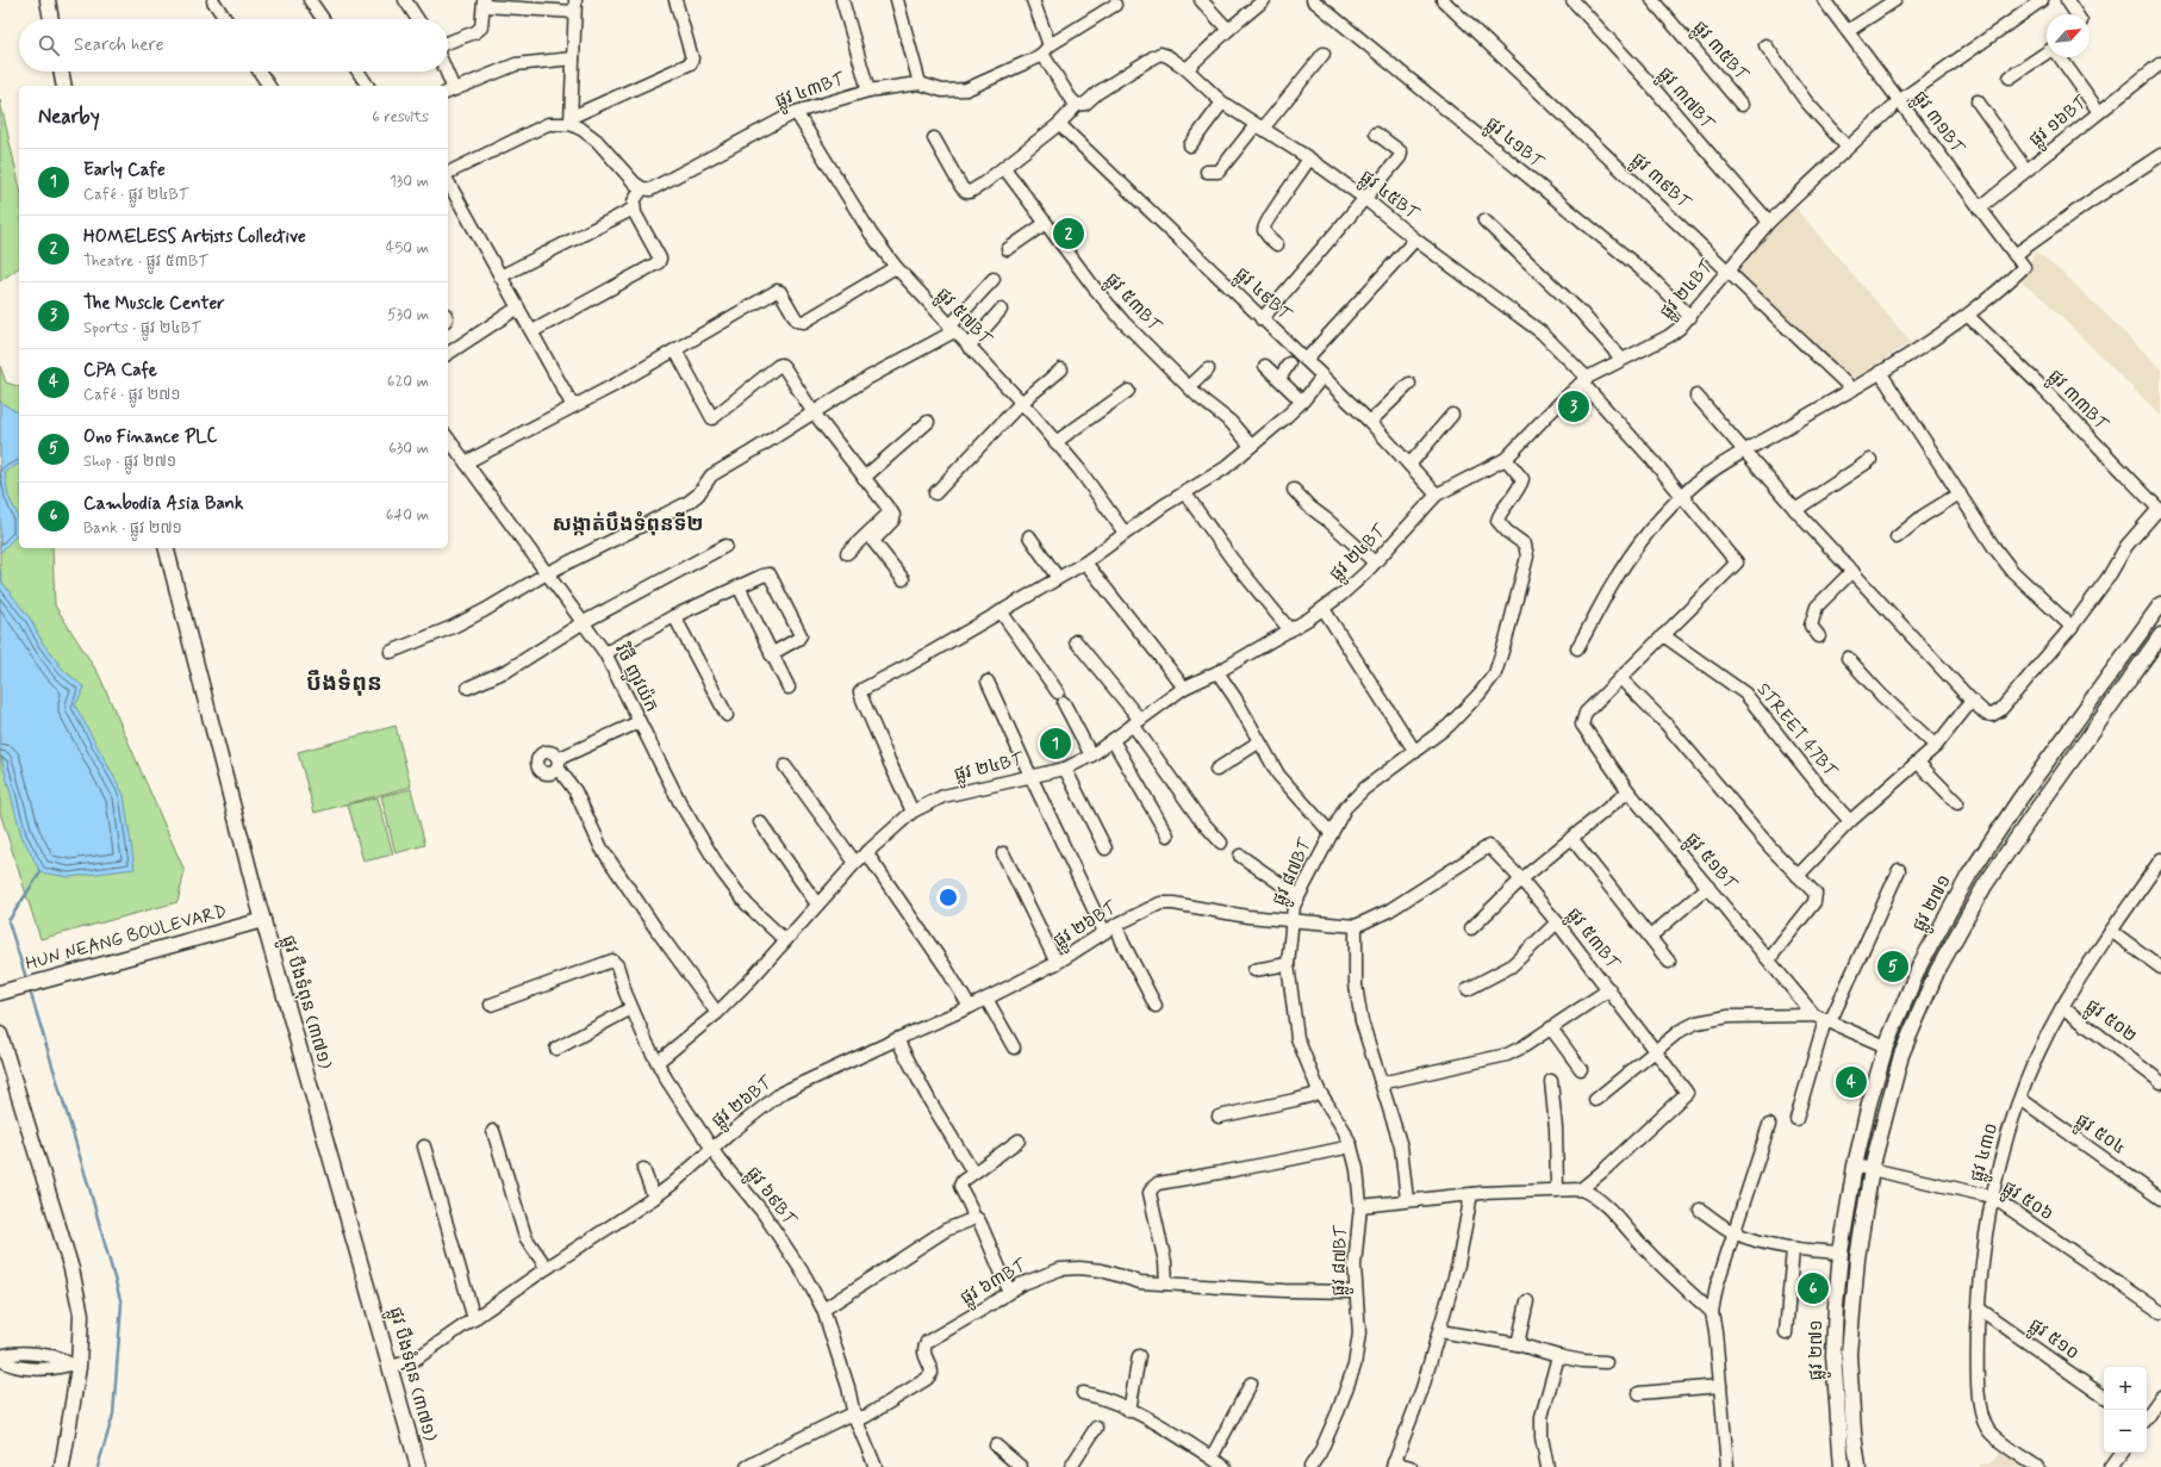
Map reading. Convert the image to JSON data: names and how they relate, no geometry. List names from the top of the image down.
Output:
{
  "streets": {
    "main road": ["ផ្លូវ ២៧១", "HUN NEANG BOULEVARD", "ផ្លូវ បឹងទំពុន (៣៧១)"],
    "street": [
      "ផ្លូវ ៣៥BT",
      "ផ្លូវ ៤៣BT",
      "ផ្លូវ ៣៧BT",
      "ផ្លូវ ១៦BT",
      "ផ្លូវ ៣១BT",
      "ផ្លូវ ៤១BT",
      "ផ្លូវ ៣៩BT",
      "ផ្លូវ ៤៥BT",
      "ផ្លូវ ២៤BT",
      "ផ្លូវ ៤៩BT",
      "ផ្លូវ ៥៣BT",
      "ផ្លូវ ៥៧BT",
      "ផ្លូវ ៣៣BT",
      "វិថី ញូវយ៉ក",
      "STREET 47BT",
      "ផ្លូវ ៥១BT",
      "ផ្លូវ ៨៧BT",
      "ផ្លូវ ២៦BT",
      "ផ្លូវ ៥០២",
      "ផ្លូវ ៥០៤",
      "ផ្លូវ ៤៣០",
      "ផ្លូវ ៦៩BT",
      "ផ្លូវ ៥០៦",
      "ផ្លូវ ៦៣BT",
      "ផ្លូវ ៥១០"
    ]
  },
  "crossings": [
    ["ផ្លូវ ៣៥BT", "ផ្លូវ ២៤BT"],
    ["ផ្លូវ ៤៣BT", "ផ្លូវ ៥៧BT"],
    ["ផ្លូវ ៣៧BT", "ផ្លូវ ២៤BT"],
    ["ផ្លូវ ១៦BT", "ផ្លូវ ៣១BT"],
    ["ផ្លូវ ៣១BT", "ផ្លូវ ២៤BT"],
    ["ផ្លូវ ៣១BT", "ផ្លូវ ៣៣BT"],
    ["ផ្លូវ ៤១BT", "ផ្លូវ ២៤BT"],
    ["ផ្លូវ ៣៩BT", "ផ្លូវ ២៤BT"],
    ["ផ្លូវ ៤៥BT", "ផ្លូវ ២៤BT"],
    ["ផ្លូវ ៤៥BT", "STREET 47BT"],
    ["ផ្លូវ ២៤BT", "ផ្លូវ ៤៩BT"],
    ["ផ្លូវ ២៤BT", "វិថី ញូវយ៉ក"],
    ["ផ្លូវ ២៤BT", "ផ្លូវ ៨៧BT"],
    ["ផ្លូវ ២៤BT", "ផ្លូវ ៦៩BT"],
    ["ផ្លូវ ៥៣BT", "ផ្លូវ ២៦BT"],
    ["ផ្លូវ ៨៧BT", "ផ្លូវ ២៦BT"],
    ["ផ្លូវ ៨៧BT", "ផ្លូវ ៦៣BT"],
    ["ផ្លូវ ២៧១", "ផ្លូវ ៥០៦"],
    ["ផ្លូវ ២៦BT", "ផ្លូវ បឹងទំពុន (៣៧១)"],
    ["ផ្លូវ ២៦BT", "ផ្លូវ ៦៩BT"],
    ["HUN NEANG BOULEVARD", "ផ្លូវ បឹងទំពុន (៣៧១)"],
    ["ផ្លូវ ៥០២", "ផ្លូវ ៤៣០"],
    ["ផ្លូវ ៥០៤", "ផ្លូវ ៤៣០"],
    ["ផ្លូវ ៤៣០", "ផ្លូវ ៥០៦"],
    ["ផ្លូវ ៤៣០", "ផ្លូវ ៥១០"],
    ["ផ្លូវ ៦៩BT", "ផ្លូវ ៦៣BT"]
  ],
  "districts": ["សង្កាត់បឹងទំពុនទី២", "បឹងទំពុន"],
  "north": "top right",
  "page": {
    "search": "Search here",
    "heading": ["Nearby", "6 results"],
    "list": [
      {
        "mark": "1",
        "name": "Early Cafe",
        "note": "Café · ផ្លូវ ២៤BT",
        "value": "130 m"
      },
      {
        "mark": "2",
        "name": "HOMELESS Artists Collective",
        "note": "Theatre · ផ្លូវ ៥៣BT",
        "value": "450 m"
      },
      {
        "mark": "3",
        "name": "The Muscle Center",
        "note": "Sports · ផ្លូវ ២៤BT",
        "value": "530 m"
      },
      {
        "mark": "4",
        "name": "CPA Cafe",
        "note": "Café · ផ្លូវ ២៧១",
        "value": "620 m"
      },
      {
        "mark": "5",
        "name": "Ono Finance PLC",
        "note": "Shop · ផ្លូវ ២៧១",
        "value": "630 m"
      },
      {
        "mark": "6",
        "name": "Cambodia Asia Bank",
        "note": "Bank · ផ្លូវ ២៧១",
        "value": "640 m"
      }
    ],
    "pins": [
      "2",
      "3",
      "1",
      "5",
      "4",
      "6"
    ],
    "map_buttons": ["+", "−"]
  }
}
